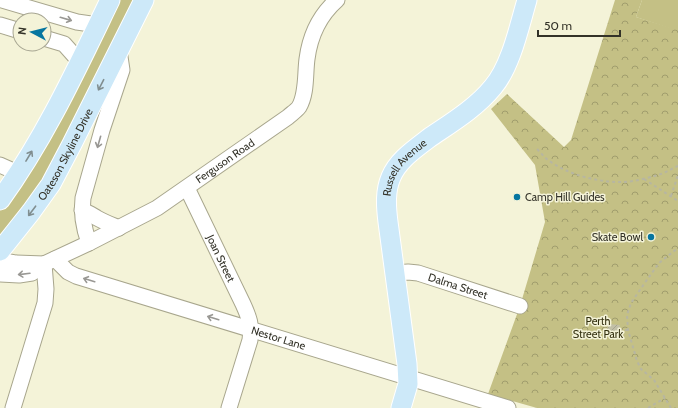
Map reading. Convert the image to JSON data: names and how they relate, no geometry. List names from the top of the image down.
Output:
{
  "streets": {
    "main road": ["Oateson Skyline Drive", "Russell Avenue"],
    "street": [
      "Ferguson Road",
      "Joan Street",
      "Dalma Street",
      "Nestor Lane"
    ]
  },
  "crossings": [
    ["Oateson Skyline Drive", "Ferguson Road"],
    ["Ferguson Road", "Joan Street"],
    ["Ferguson Road", "Nestor Lane"],
    ["Russell Avenue", "Dalma Street"],
    ["Russell Avenue", "Nestor Lane"],
    ["Joan Street", "Nestor Lane"]
  ],
  "one_way": ["Nestor Lane"],
  "parks": ["Perth Street Park"],
  "places": ["Camp Hill Guides", "Skate Bowl"],
  "scale_bar": "50 m",
  "north": "left"
}
